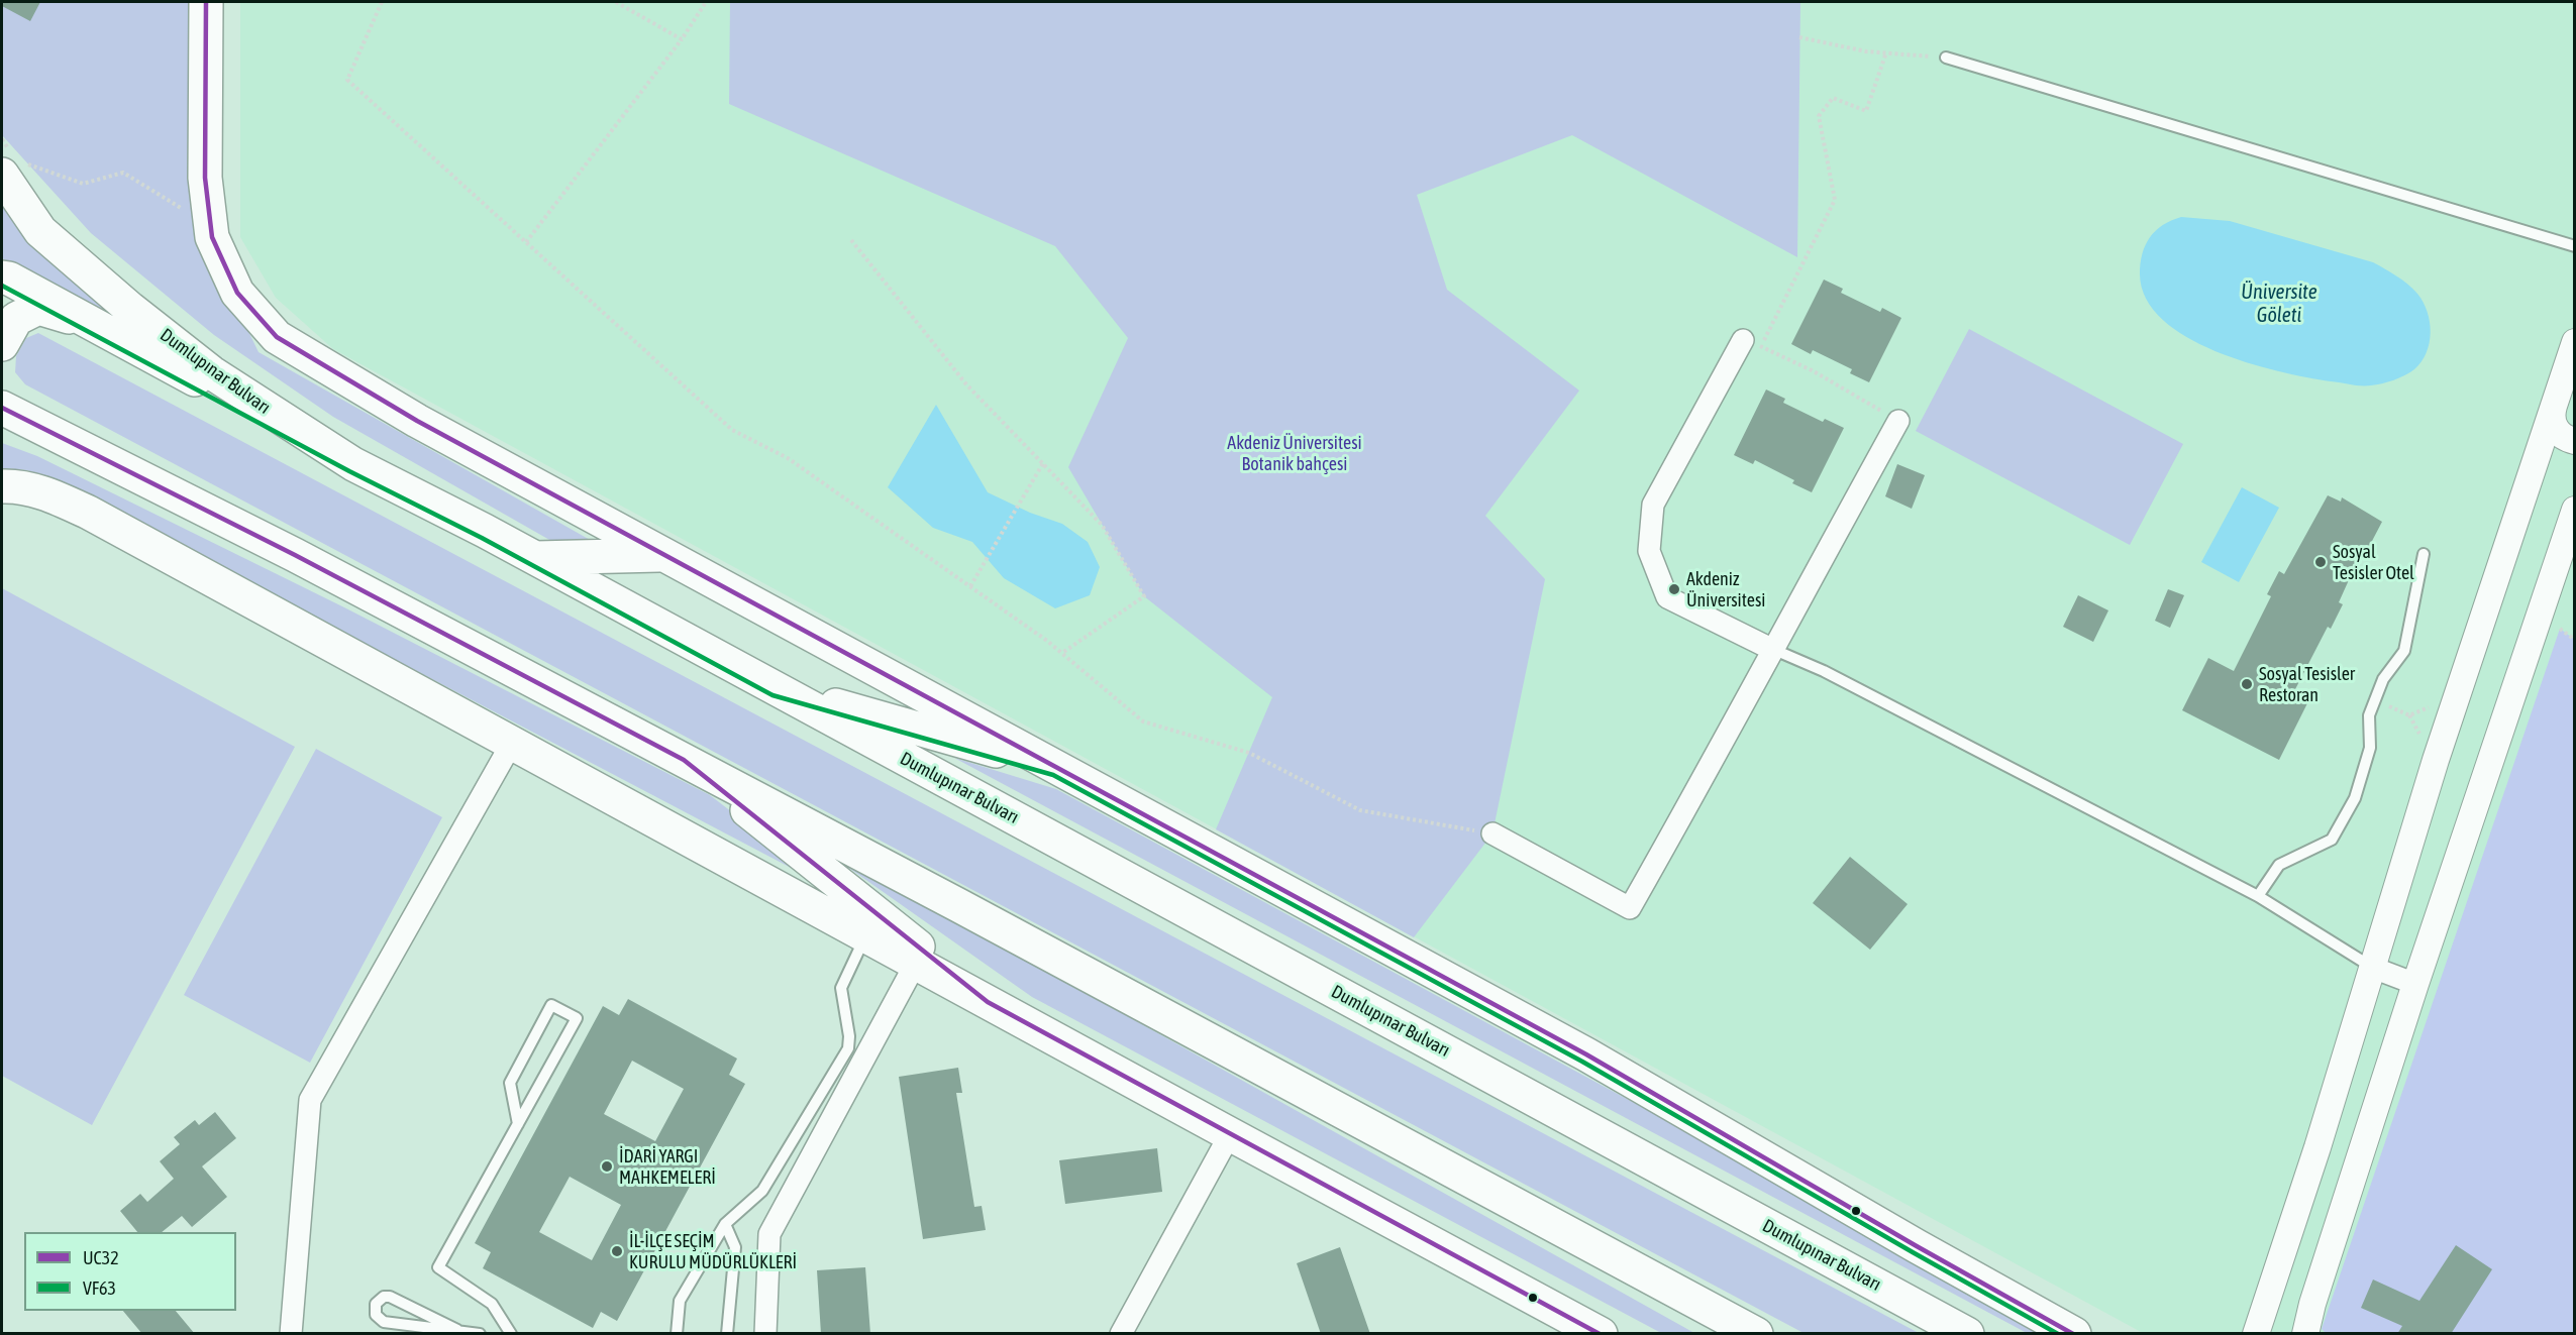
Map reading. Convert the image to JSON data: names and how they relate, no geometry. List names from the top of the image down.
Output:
{
  "streets": {
    "main road": ["Dumlupınar Bulvarı"]
  },
  "water": ["Üniversite Göleti"],
  "parks": ["Akdeniz Üniversitesi Botanik bahçesi"],
  "places": [
    "Sosyal Tesisler Otel",
    "Akdeniz Üniversitesi",
    "Sosyal Tesisler Restoran",
    "İDARİ YARGI MAHKEMELERİ",
    "İL-İLÇE SEÇİM KURULU MÜDÜRLÜKLERİ"
  ],
  "lines": ["transit line UC32", "transit line VF63"],
  "legend": ["UC32", "VF63"]
}
